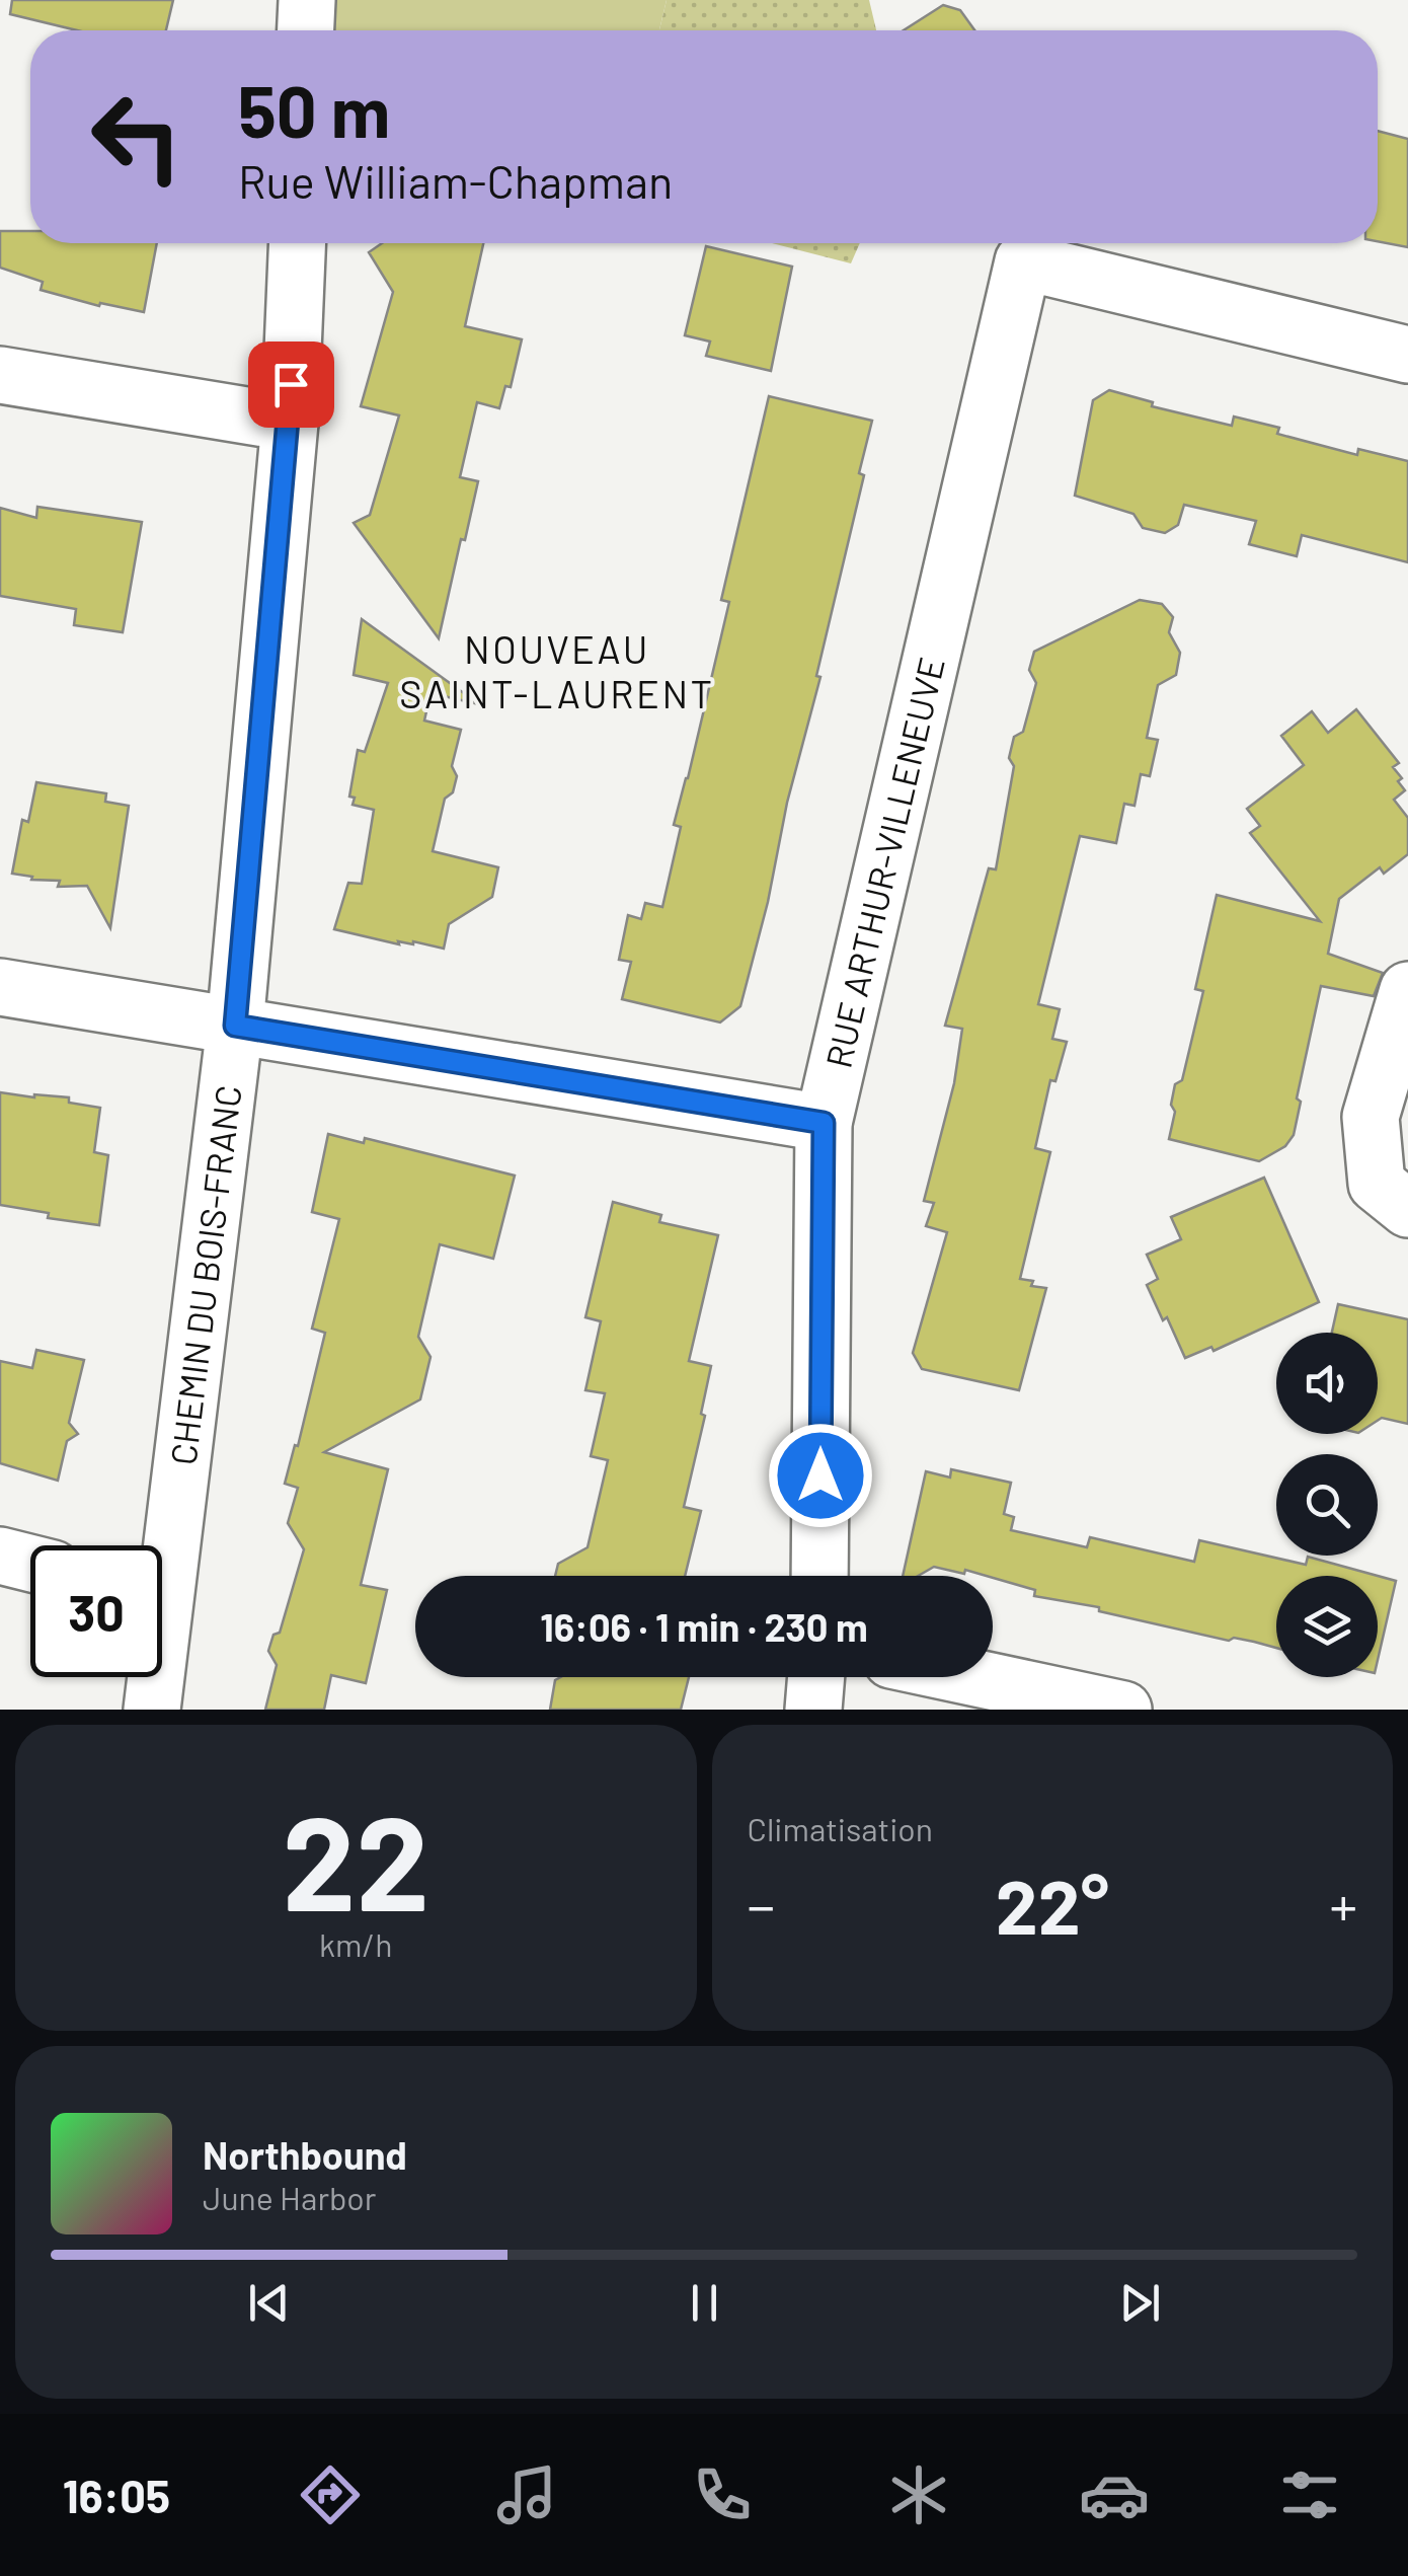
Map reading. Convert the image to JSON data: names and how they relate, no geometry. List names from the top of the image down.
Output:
{
  "streets": {
    "street": ["RUE ARTHUR-VILLENEUVE", "CHEMIN DU BOIS-FRANC"]
  },
  "districts": ["NOUVEAU SAINT-LAURENT"],
  "page": {
    "turn": ["50 m", "Rue William-Chapman"],
    "limit": "30",
    "trip": "16:06 · 1 min · 230 m",
    "tile": [
      ["22", "km/h"],
      "Climatisation"
    ],
    "heat": ["−", "22°", "+"],
    "song": ["Northbound", "June Harbor"],
    "tabs": "16:05"
  }
}
